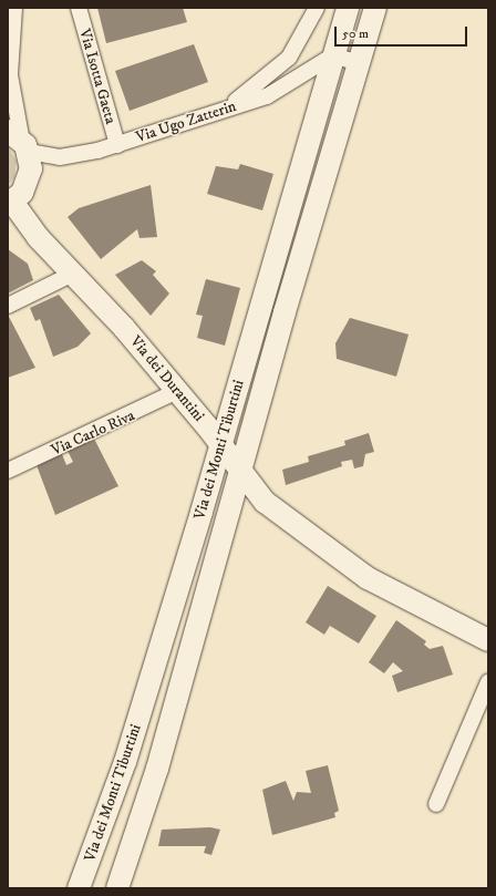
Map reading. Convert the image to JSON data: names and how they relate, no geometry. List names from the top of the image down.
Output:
{
  "streets": {
    "main road": ["Via dei Durantini", "Via dei Monti Tiburtini"],
    "street": ["Via Isotta Gaeta", "Via Ugo Zatterin", "Via Carlo Riva"]
  },
  "crossings": [
    ["Via Isotta Gaeta", "Via Ugo Zatterin"],
    ["Via Ugo Zatterin", "Via dei Durantini"],
    ["Via Ugo Zatterin", "Via dei Monti Tiburtini"],
    ["Via dei Durantini", "Via Carlo Riva"],
    ["Via dei Durantini", "Via dei Monti Tiburtini"]
  ],
  "scale_bar": "50 m"
}
